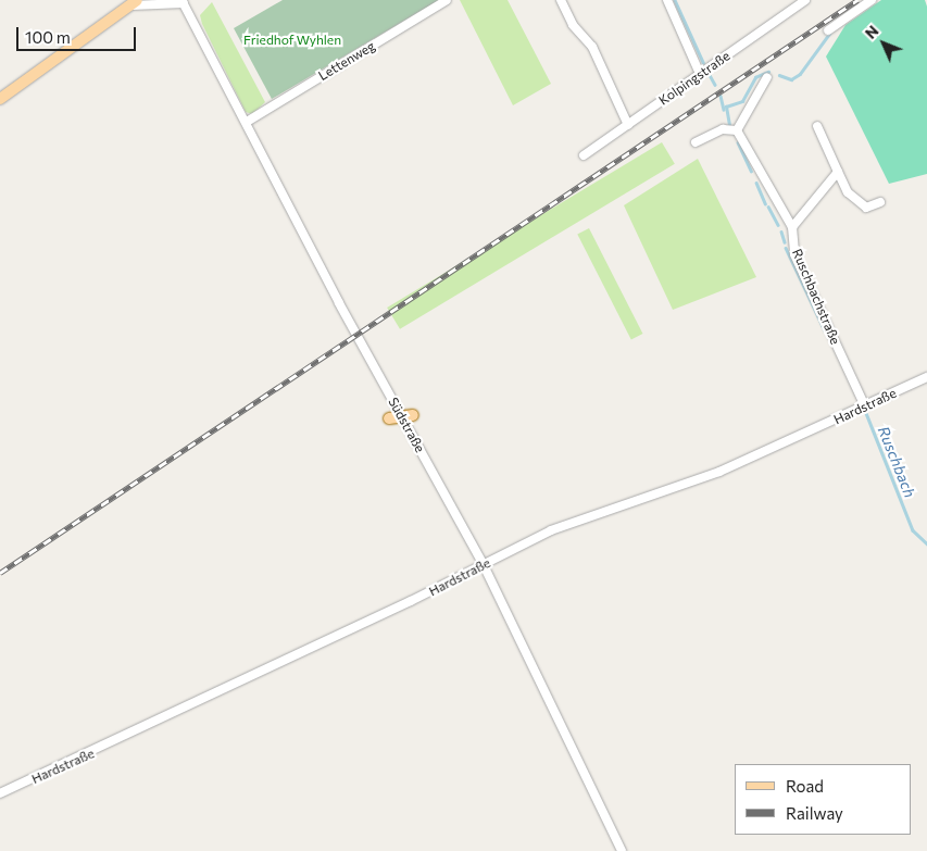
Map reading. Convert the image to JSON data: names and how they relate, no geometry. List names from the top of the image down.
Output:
{
  "streets": {
    "street": [
      "Lettenweg",
      "Kolpingstraße",
      "Ruschbachstraße",
      "Hardstraße",
      "Südstraße"
    ]
  },
  "crossings": [
    ["Lettenweg", "Südstraße"],
    ["Ruschbachstraße", "Hardstraße"],
    ["Hardstraße", "Südstraße"]
  ],
  "water": ["Ruschbach"],
  "parks": ["Friedhof Wyhlen"],
  "legend": ["Road", "Railway"],
  "scale_bar": "100 m",
  "north": "top left"
}
